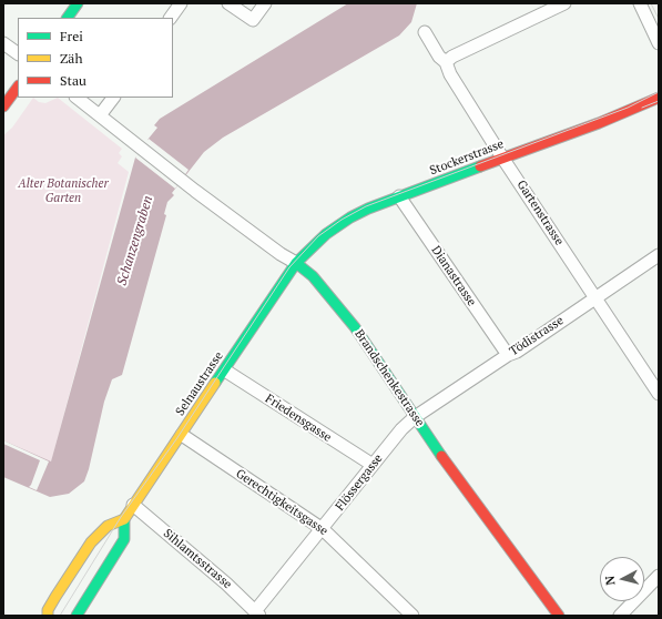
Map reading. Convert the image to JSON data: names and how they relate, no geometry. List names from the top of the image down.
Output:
{
  "streets": {
    "street": [
      "Stockerstrasse",
      "Gartenstrasse",
      "Dianastrasse",
      "Tödistrasse",
      "Brandschenkestrasse",
      "Selnaustrasse",
      "Friedensgasse",
      "Flössergasse",
      "Gerechtigkeitsgasse",
      "Sihlamtsstrasse"
    ]
  },
  "crossings": [
    ["Stockerstrasse", "Gartenstrasse"],
    ["Stockerstrasse", "Dianastrasse"],
    ["Stockerstrasse", "Brandschenkestrasse"],
    ["Stockerstrasse", "Selnaustrasse"],
    ["Gartenstrasse", "Tödistrasse"],
    ["Dianastrasse", "Tödistrasse"],
    ["Tödistrasse", "Brandschenkestrasse"],
    ["Tödistrasse", "Flössergasse"],
    ["Brandschenkestrasse", "Selnaustrasse"],
    ["Brandschenkestrasse", "Flössergasse"],
    ["Selnaustrasse", "Friedensgasse"],
    ["Selnaustrasse", "Gerechtigkeitsgasse"],
    ["Selnaustrasse", "Sihlamtsstrasse"],
    ["Friedensgasse", "Flössergasse"],
    ["Flössergasse", "Gerechtigkeitsgasse"],
    ["Flössergasse", "Sihlamtsstrasse"]
  ],
  "water": ["Schanzengraben"],
  "parks": ["Alter Botanischer Garten"],
  "legend": ["Frei", "Zäh", "Stau"],
  "north": "left"
}
